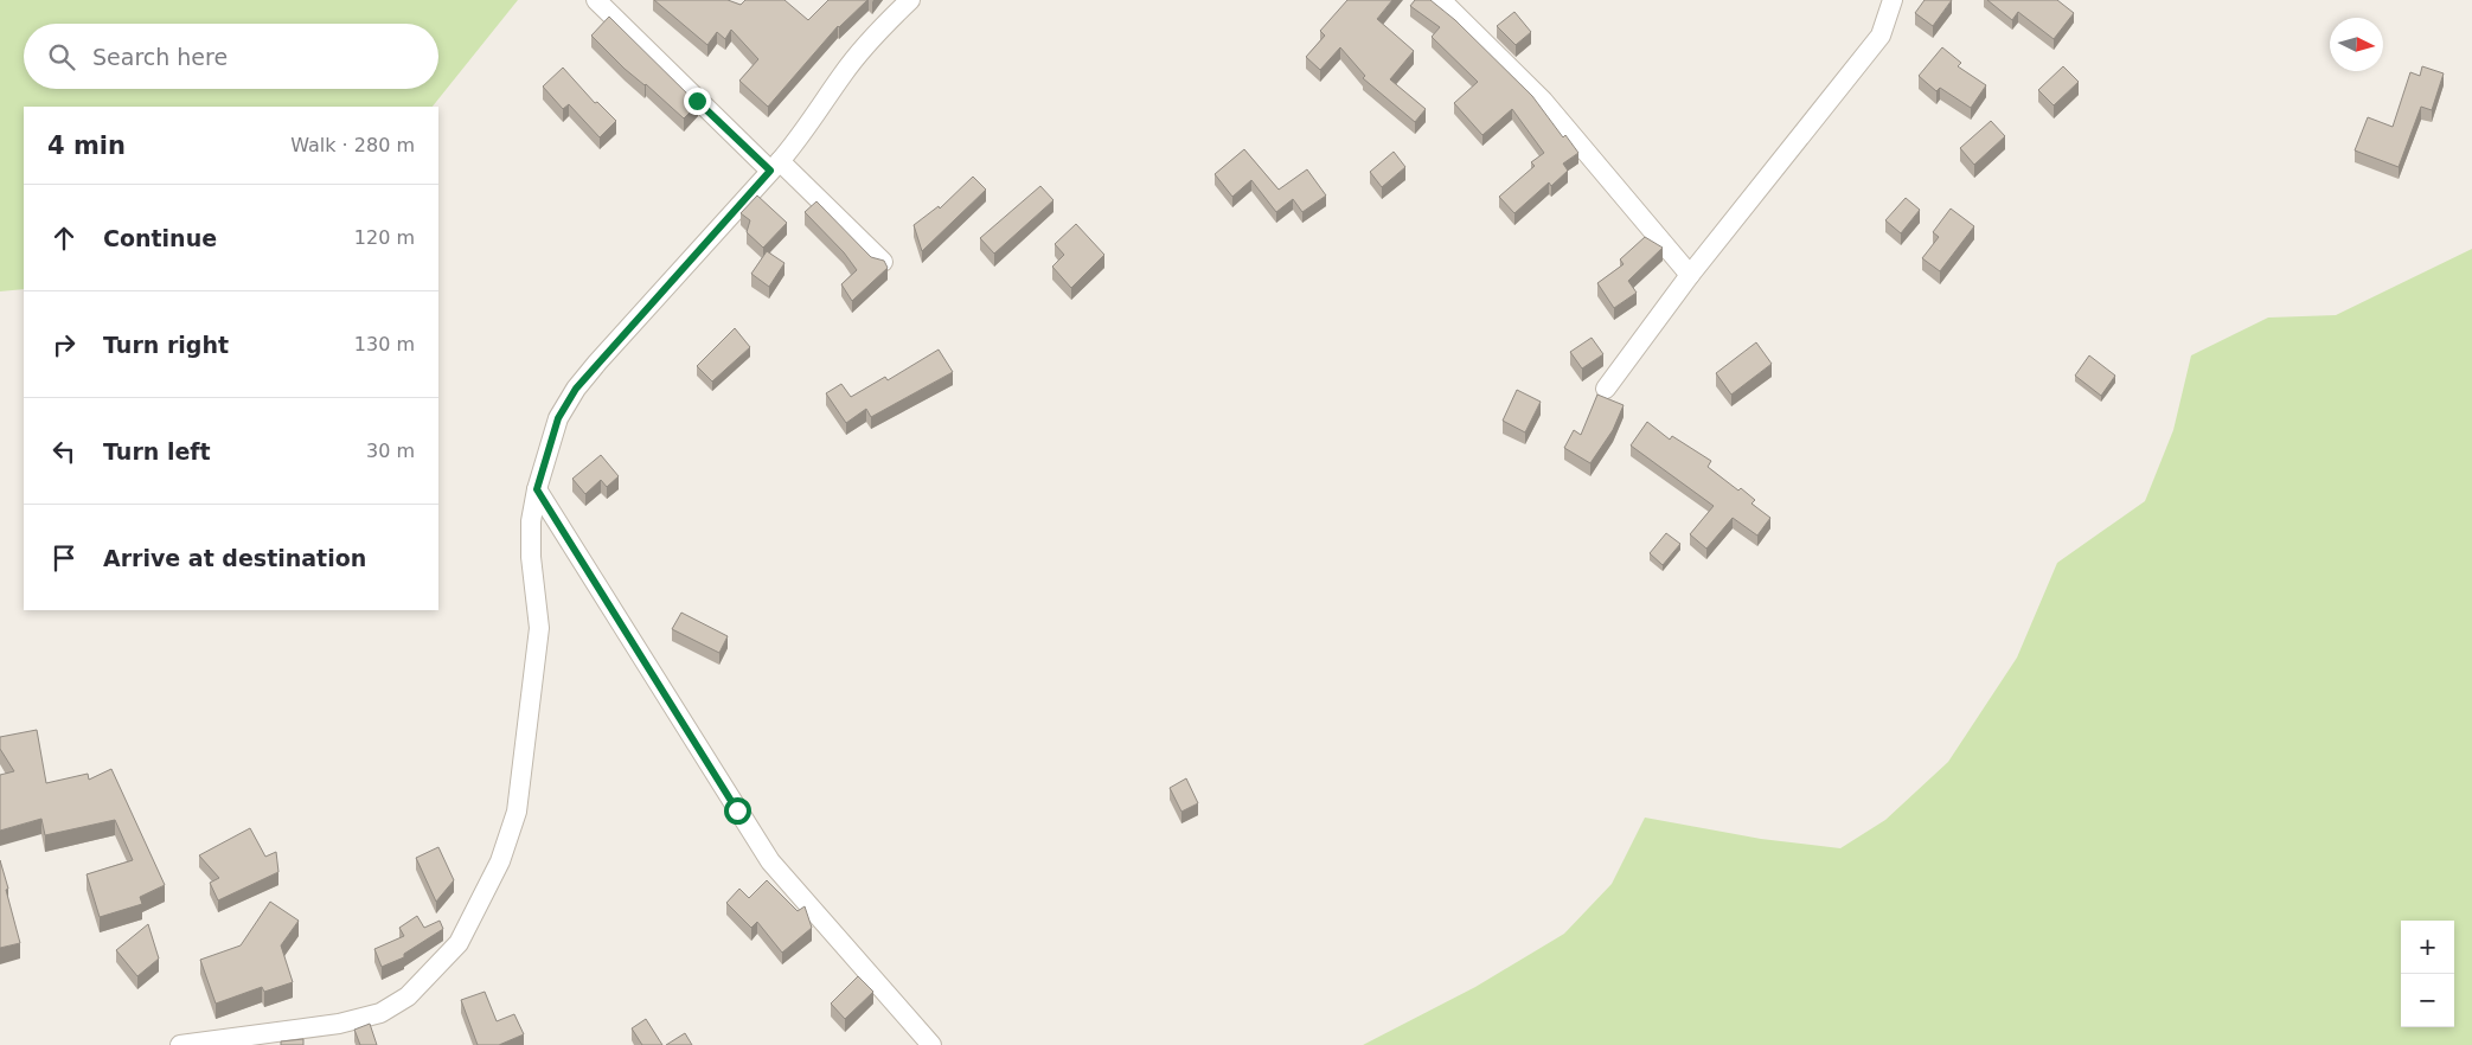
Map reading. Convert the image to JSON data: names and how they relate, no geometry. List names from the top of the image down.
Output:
{
  "north": "right",
  "page": {
    "search": "Search here",
    "heading": ["4 min", "Walk · 280 m"],
    "list": [
      ["Continue", "120 m"],
      ["Turn right", "130 m"],
      ["Turn left", "30 m"],
      "Arrive at destination"
    ],
    "map_buttons": ["+", "−"]
  }
}
